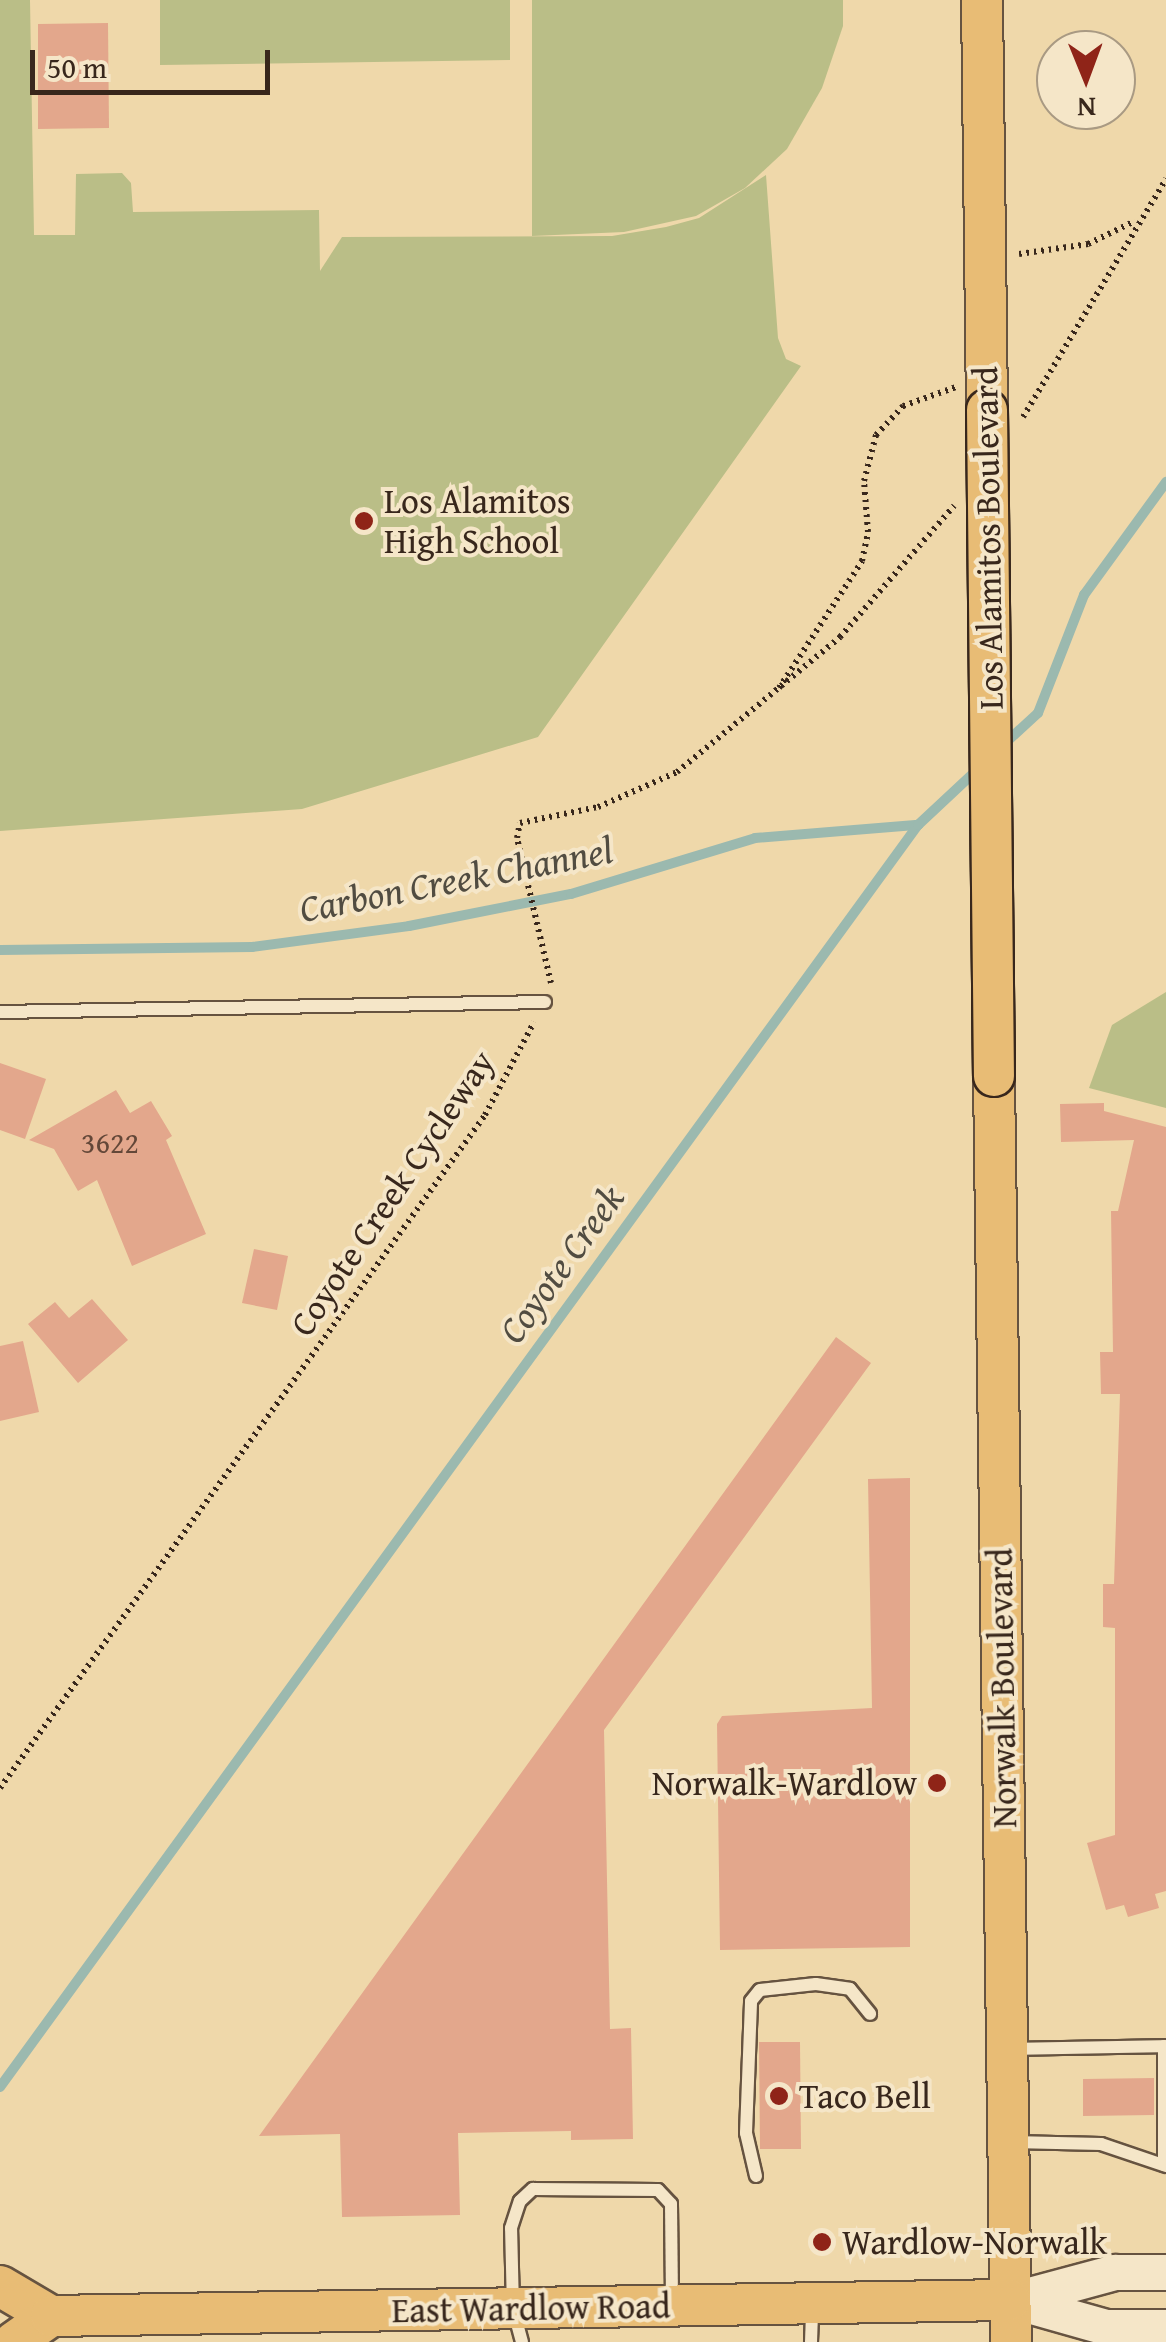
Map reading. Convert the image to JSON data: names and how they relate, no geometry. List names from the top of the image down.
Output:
{
  "streets": {
    "main road": ["Los Alamitos Boulevard", "Norwalk Boulevard", "East Wardlow Road"],
    "path": ["Coyote Creek Cycleway"]
  },
  "crossings": [
    ["Los Alamitos Boulevard", "Norwalk Boulevard"],
    ["Norwalk Boulevard", "East Wardlow Road"]
  ],
  "water": ["Carbon Creek Channel", "Coyote Creek"],
  "places": [
    "Los Alamitos High School",
    "Norwalk-Wardlow",
    "Taco Bell",
    "Wardlow-Norwalk"
  ],
  "house_numbers": ["3622"],
  "scale_bar": "50 m",
  "north": "bottom"
}
